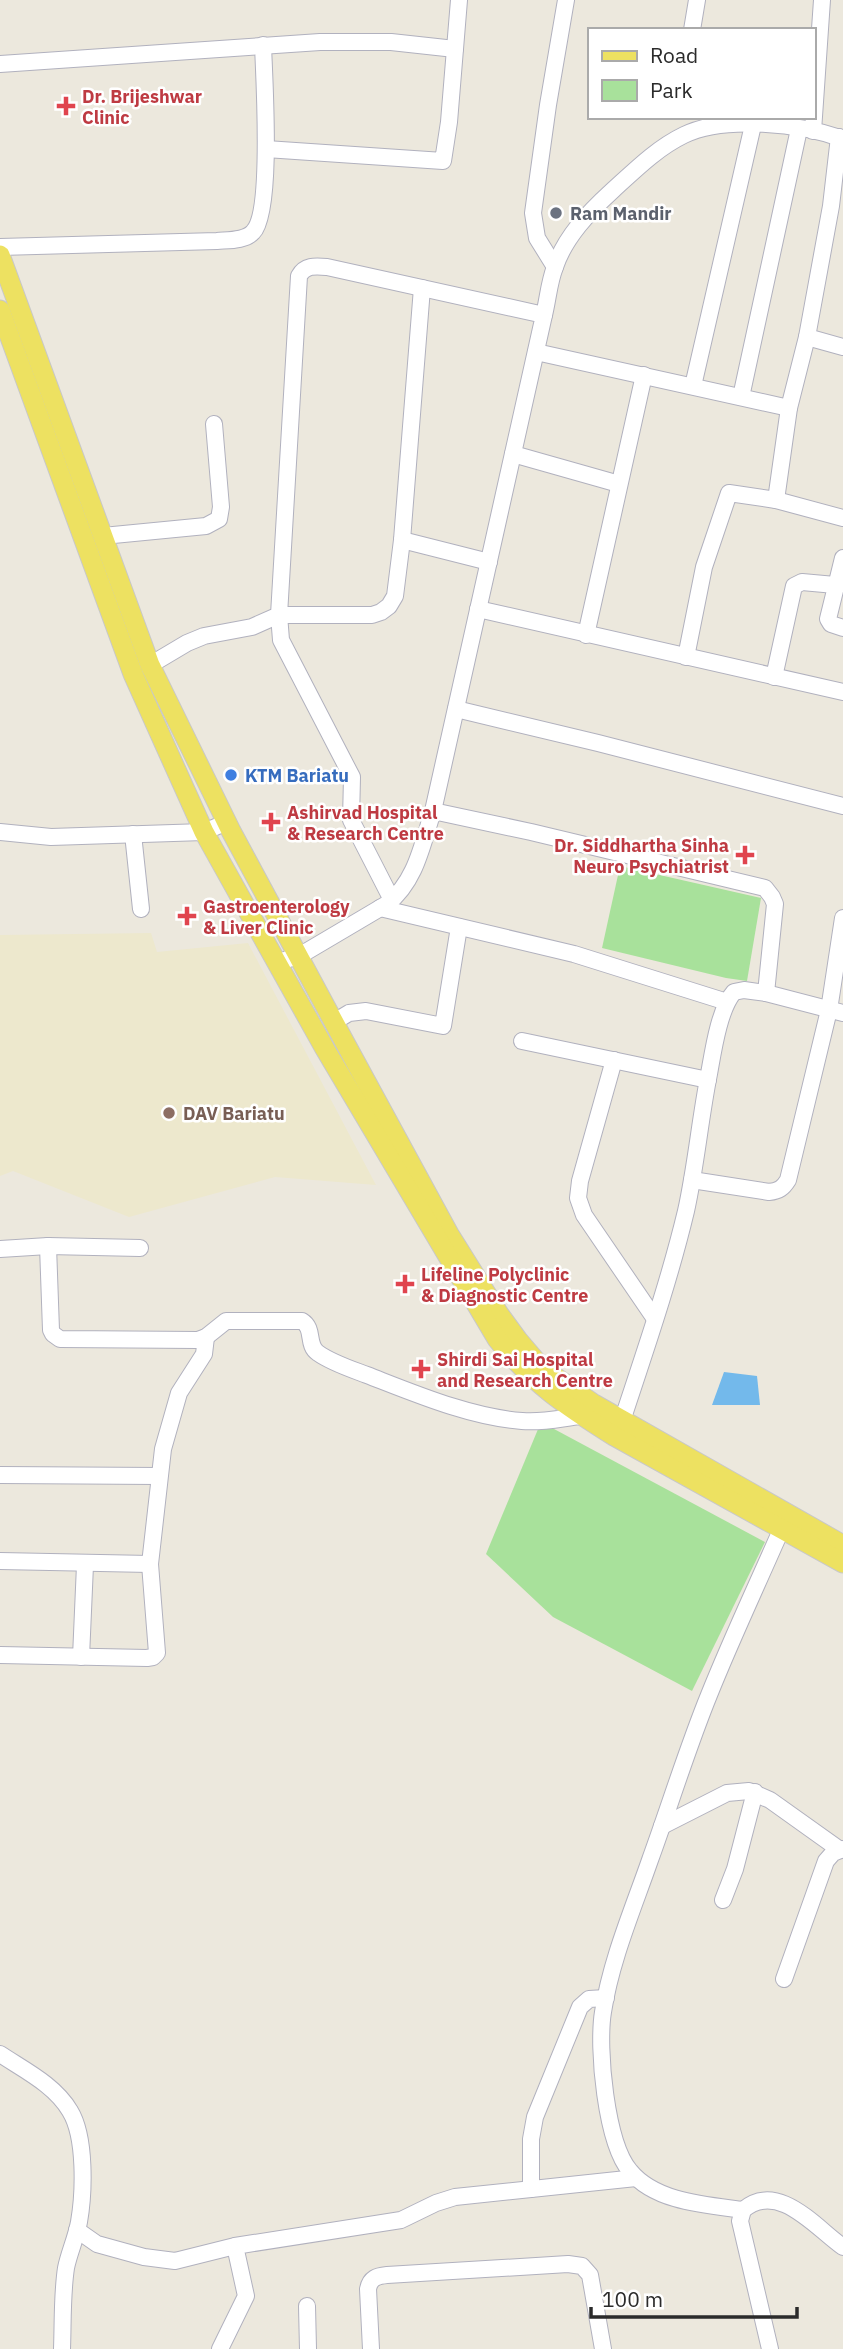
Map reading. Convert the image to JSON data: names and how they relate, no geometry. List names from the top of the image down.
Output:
{
  "places": {
    "health": [
      "Dr. Brijeshwar Clinic",
      "Ashirvad Hospital & Research Centre",
      "Dr. Siddhartha Sinha Neuro Psychiatrist",
      "Gastroenterology & Liver Clinic",
      "Lifeline Polyclinic & Diagnostic Centre",
      "Shirdi Sai Hospital and Research Centre"
    ],
    "other": ["Ram Mandir", "KTM Bariatu", "DAV Bariatu"]
  },
  "legend": ["Road", "Park"],
  "scale_bar": "100 m"
}
